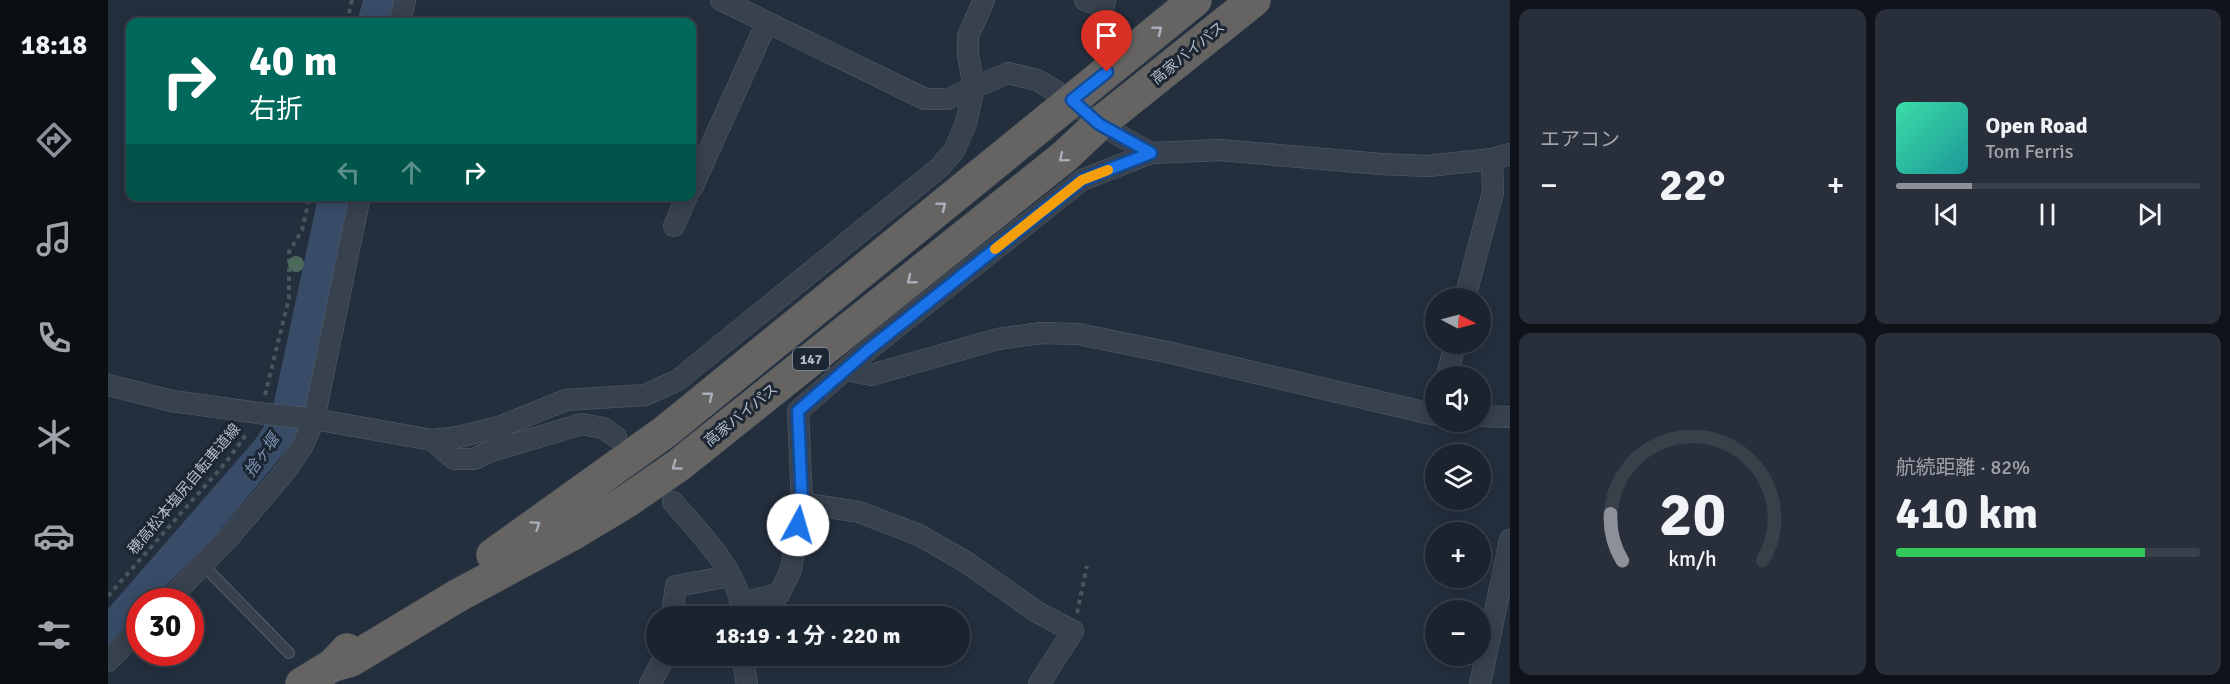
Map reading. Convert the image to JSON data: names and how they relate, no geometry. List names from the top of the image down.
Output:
{
  "streets": {
    "highway": ["高家バイパス", "147"],
    "path": ["穂高松本塩尻自転車道線"]
  },
  "water": ["捨ヶ堰"],
  "north": "right",
  "page": {
    "tabs": "18:18",
    "tile": [
      "エアコン",
      ["航続距離 · 82%", "410 km"]
    ],
    "turn": ["40 m", "右折"],
    "song": ["Open Road", "Tom Ferris"],
    "heat": ["−", "22°", "+"],
    "map_buttons": ["+", "−"],
    "limit": "30",
    "trip": "18:19 · 1 分 · 220 m",
    "gauge": ["20", "km/h"]
  }
}
